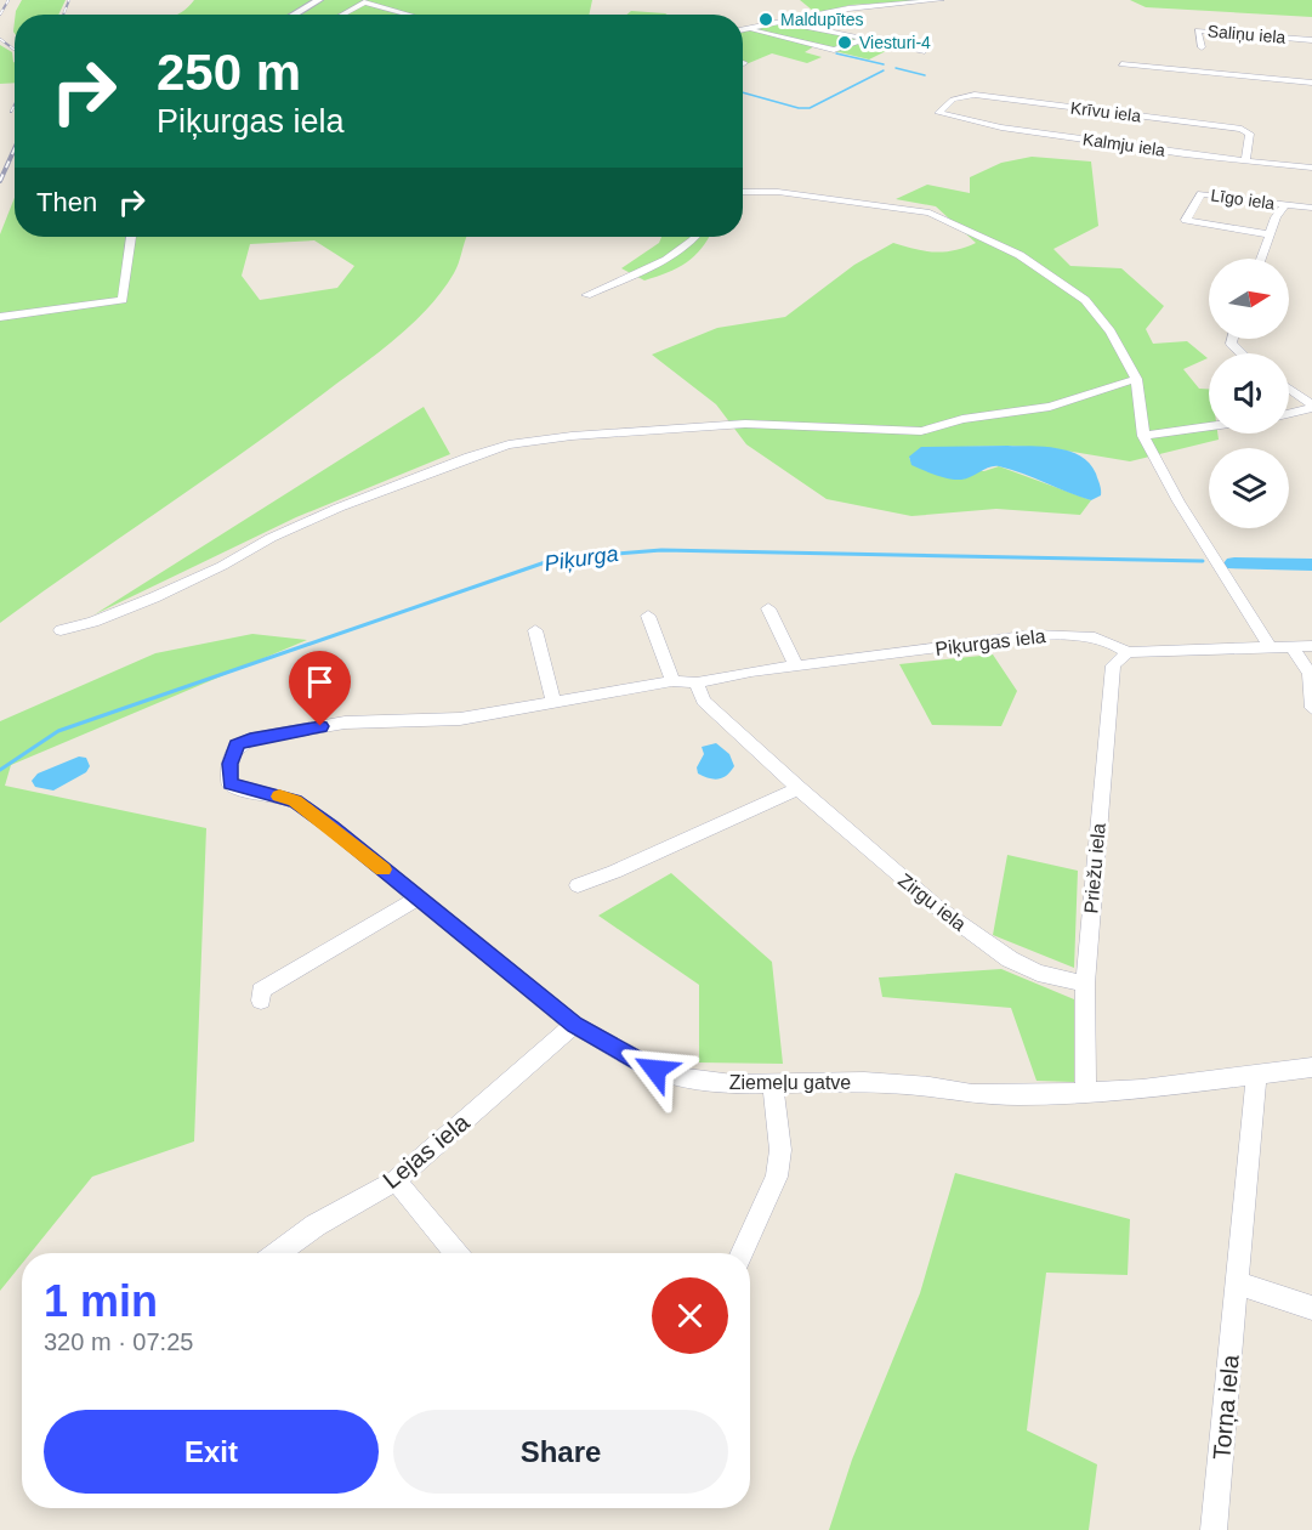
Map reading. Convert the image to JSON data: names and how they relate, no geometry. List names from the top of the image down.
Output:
{
  "streets": {
    "street": [
      "Saliņu iela",
      "Krīvu iela",
      "Kalmju iela",
      "Līgo iela",
      "Piķurgas iela",
      "Priežu iela",
      "Zirgu iela",
      "Ziemeļu gatve",
      "Lejas iela",
      "Torņa iela"
    ]
  },
  "crossings": [
    ["Krīvu iela", "Kalmju iela"],
    ["Piķurgas iela", "Priežu iela"],
    ["Piķurgas iela", "Zirgu iela"],
    ["Piķurgas iela", "Ziemeļu gatve"],
    ["Priežu iela", "Zirgu iela"],
    ["Priežu iela", "Ziemeļu gatve"],
    ["Ziemeļu gatve", "Lejas iela"],
    ["Ziemeļu gatve", "Torņa iela"]
  ],
  "water": ["Piķurga"],
  "places": ["Maldupītes", "Viesturi-4"],
  "north": "right",
  "page": {
    "turn": ["250 m", "Piķurgas iela"],
    "then": "Then",
    "heading": ["1 min", "320 m · 07:25"],
    "buttons": ["Exit", "Share"]
  }
}
